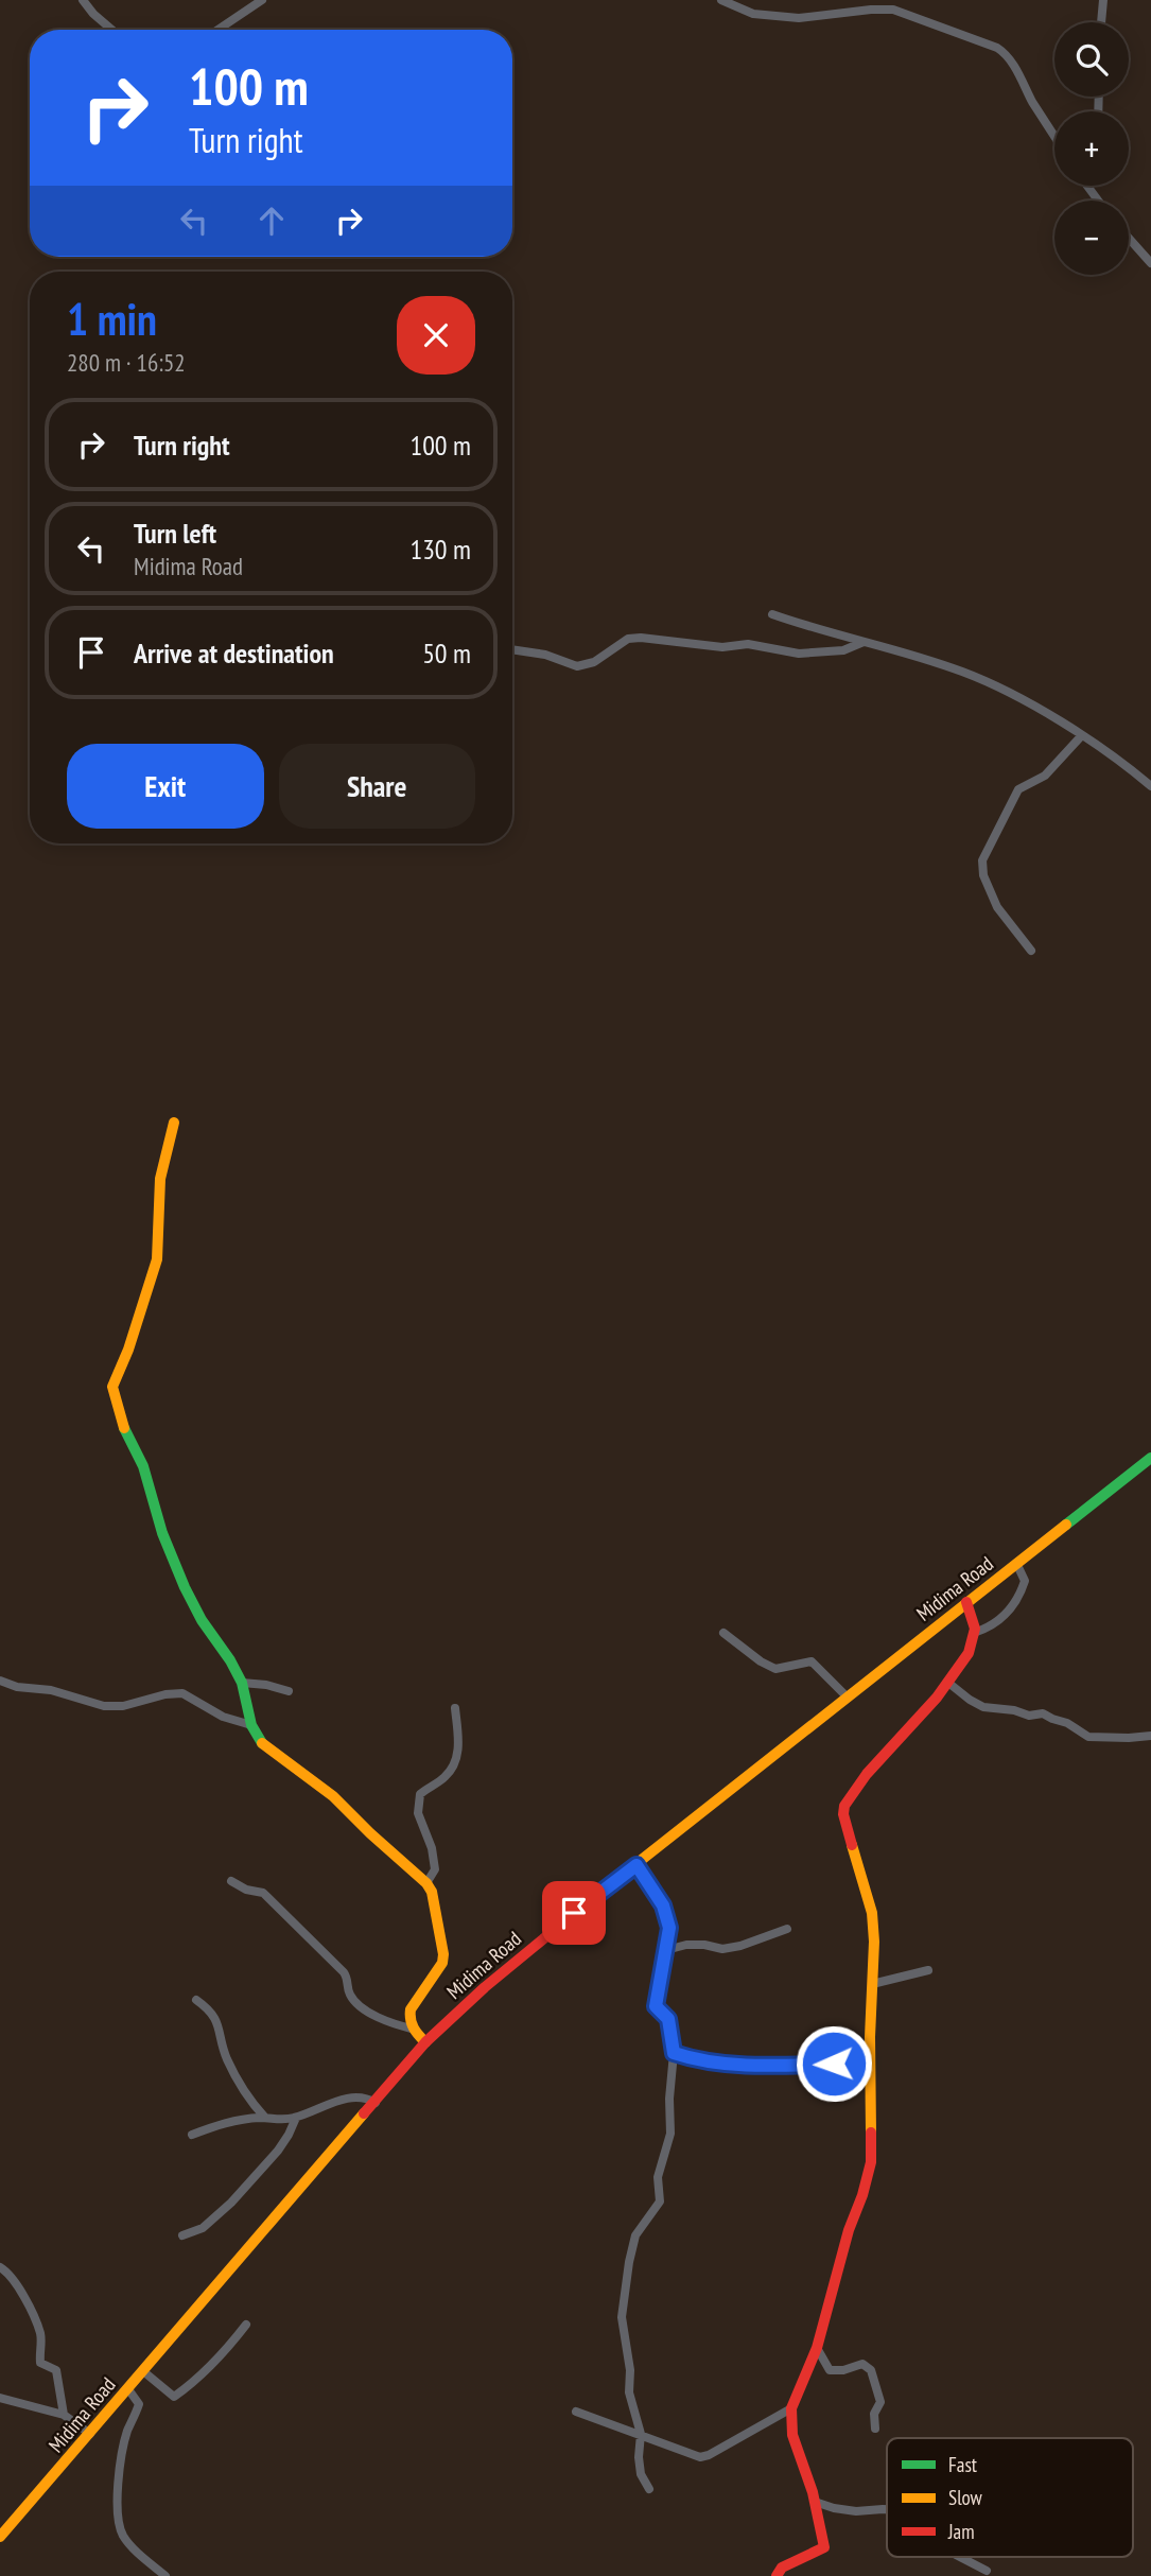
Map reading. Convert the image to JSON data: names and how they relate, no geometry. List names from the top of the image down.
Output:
{
  "streets": {
    "street": ["Midima Road"]
  },
  "legend": ["Fast", "Slow", "Jam"],
  "page": {
    "map_buttons": ["+", "−"],
    "turn": ["100 m", "Turn right"],
    "heading": ["1 min", "280 m · 16:52"],
    "list": [
      {
        "name": "Turn right",
        "value": "100 m"
      },
      {
        "name": "Turn left",
        "note": "Midima Road",
        "value": "130 m"
      },
      {
        "name": "Arrive at destination",
        "value": "50 m"
      }
    ],
    "buttons": ["Exit", "Share"]
  }
}
